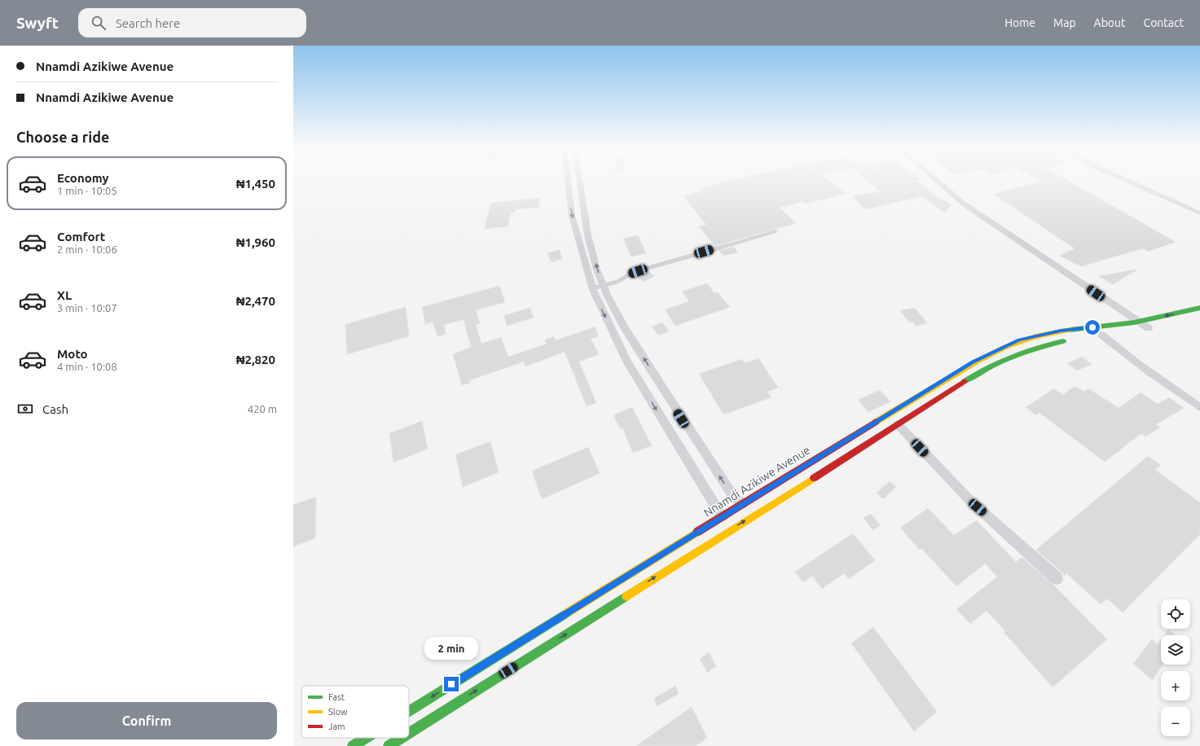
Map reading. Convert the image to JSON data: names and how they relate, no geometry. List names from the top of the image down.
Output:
{
  "streets": {
    "main road": ["Nnamdi Azikiwe Avenue"]
  },
  "legend": ["Fast", "Slow", "Jam"],
  "page": {
    "header": "Swyft",
    "search": "Search here",
    "nav": [
      "Home",
      "Map",
      "About",
      "Contact"
    ],
    "banner": ["Nnamdi Azikiwe Avenue", "Nnamdi Azikiwe Avenue"],
    "heading": "Choose a ride",
    "list": [
      {
        "name": "Economy",
        "note": "1 min · 10:05",
        "value": "₦1,450"
      },
      {
        "name": "Comfort",
        "note": "2 min · 10:06",
        "value": "₦1,960"
      },
      {
        "name": "XL",
        "note": "3 min · 10:07",
        "value": "₦2,470"
      },
      {
        "name": "Moto",
        "note": "4 min · 10:08",
        "value": "₦2,820"
      }
    ],
    "pay": ["Cash", "420 m"],
    "map_buttons": ["+", "−"],
    "bubble": "2 min",
    "buttons": "Confirm"
  }
}
